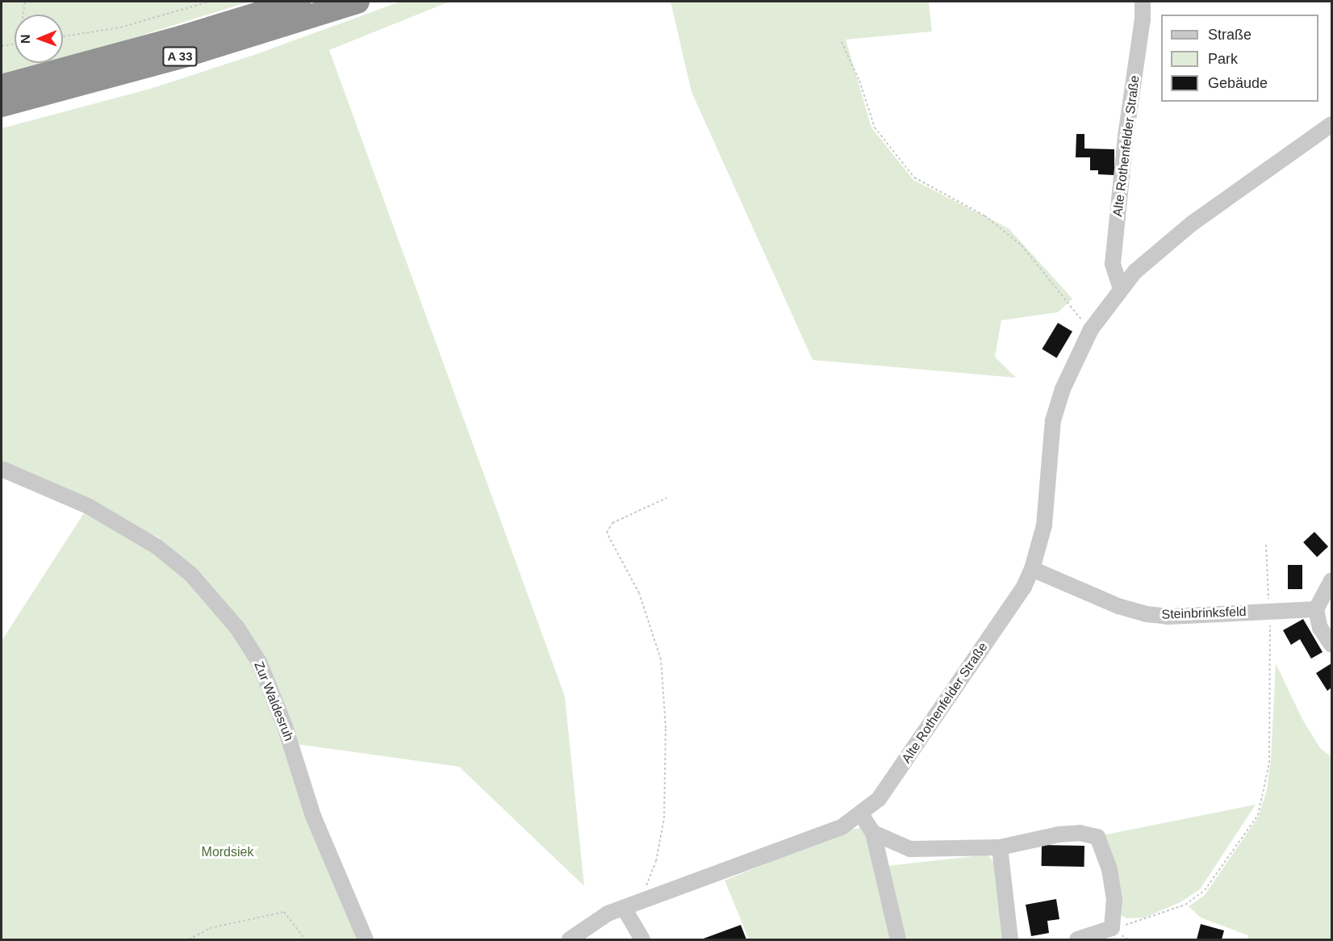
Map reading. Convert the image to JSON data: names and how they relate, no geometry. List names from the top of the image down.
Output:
{
  "streets": {
    "highway": ["A 33"],
    "street": ["Alte Rothenfelder Straße", "Steinbrinksfeld", "Zur Waldesruh"]
  },
  "crossings": [
    ["Alte Rothenfelder Straße", "Steinbrinksfeld"]
  ],
  "parks": ["Mordsiek"],
  "legend": ["Straße", "Park", "Gebäude"],
  "north": "left"
}
